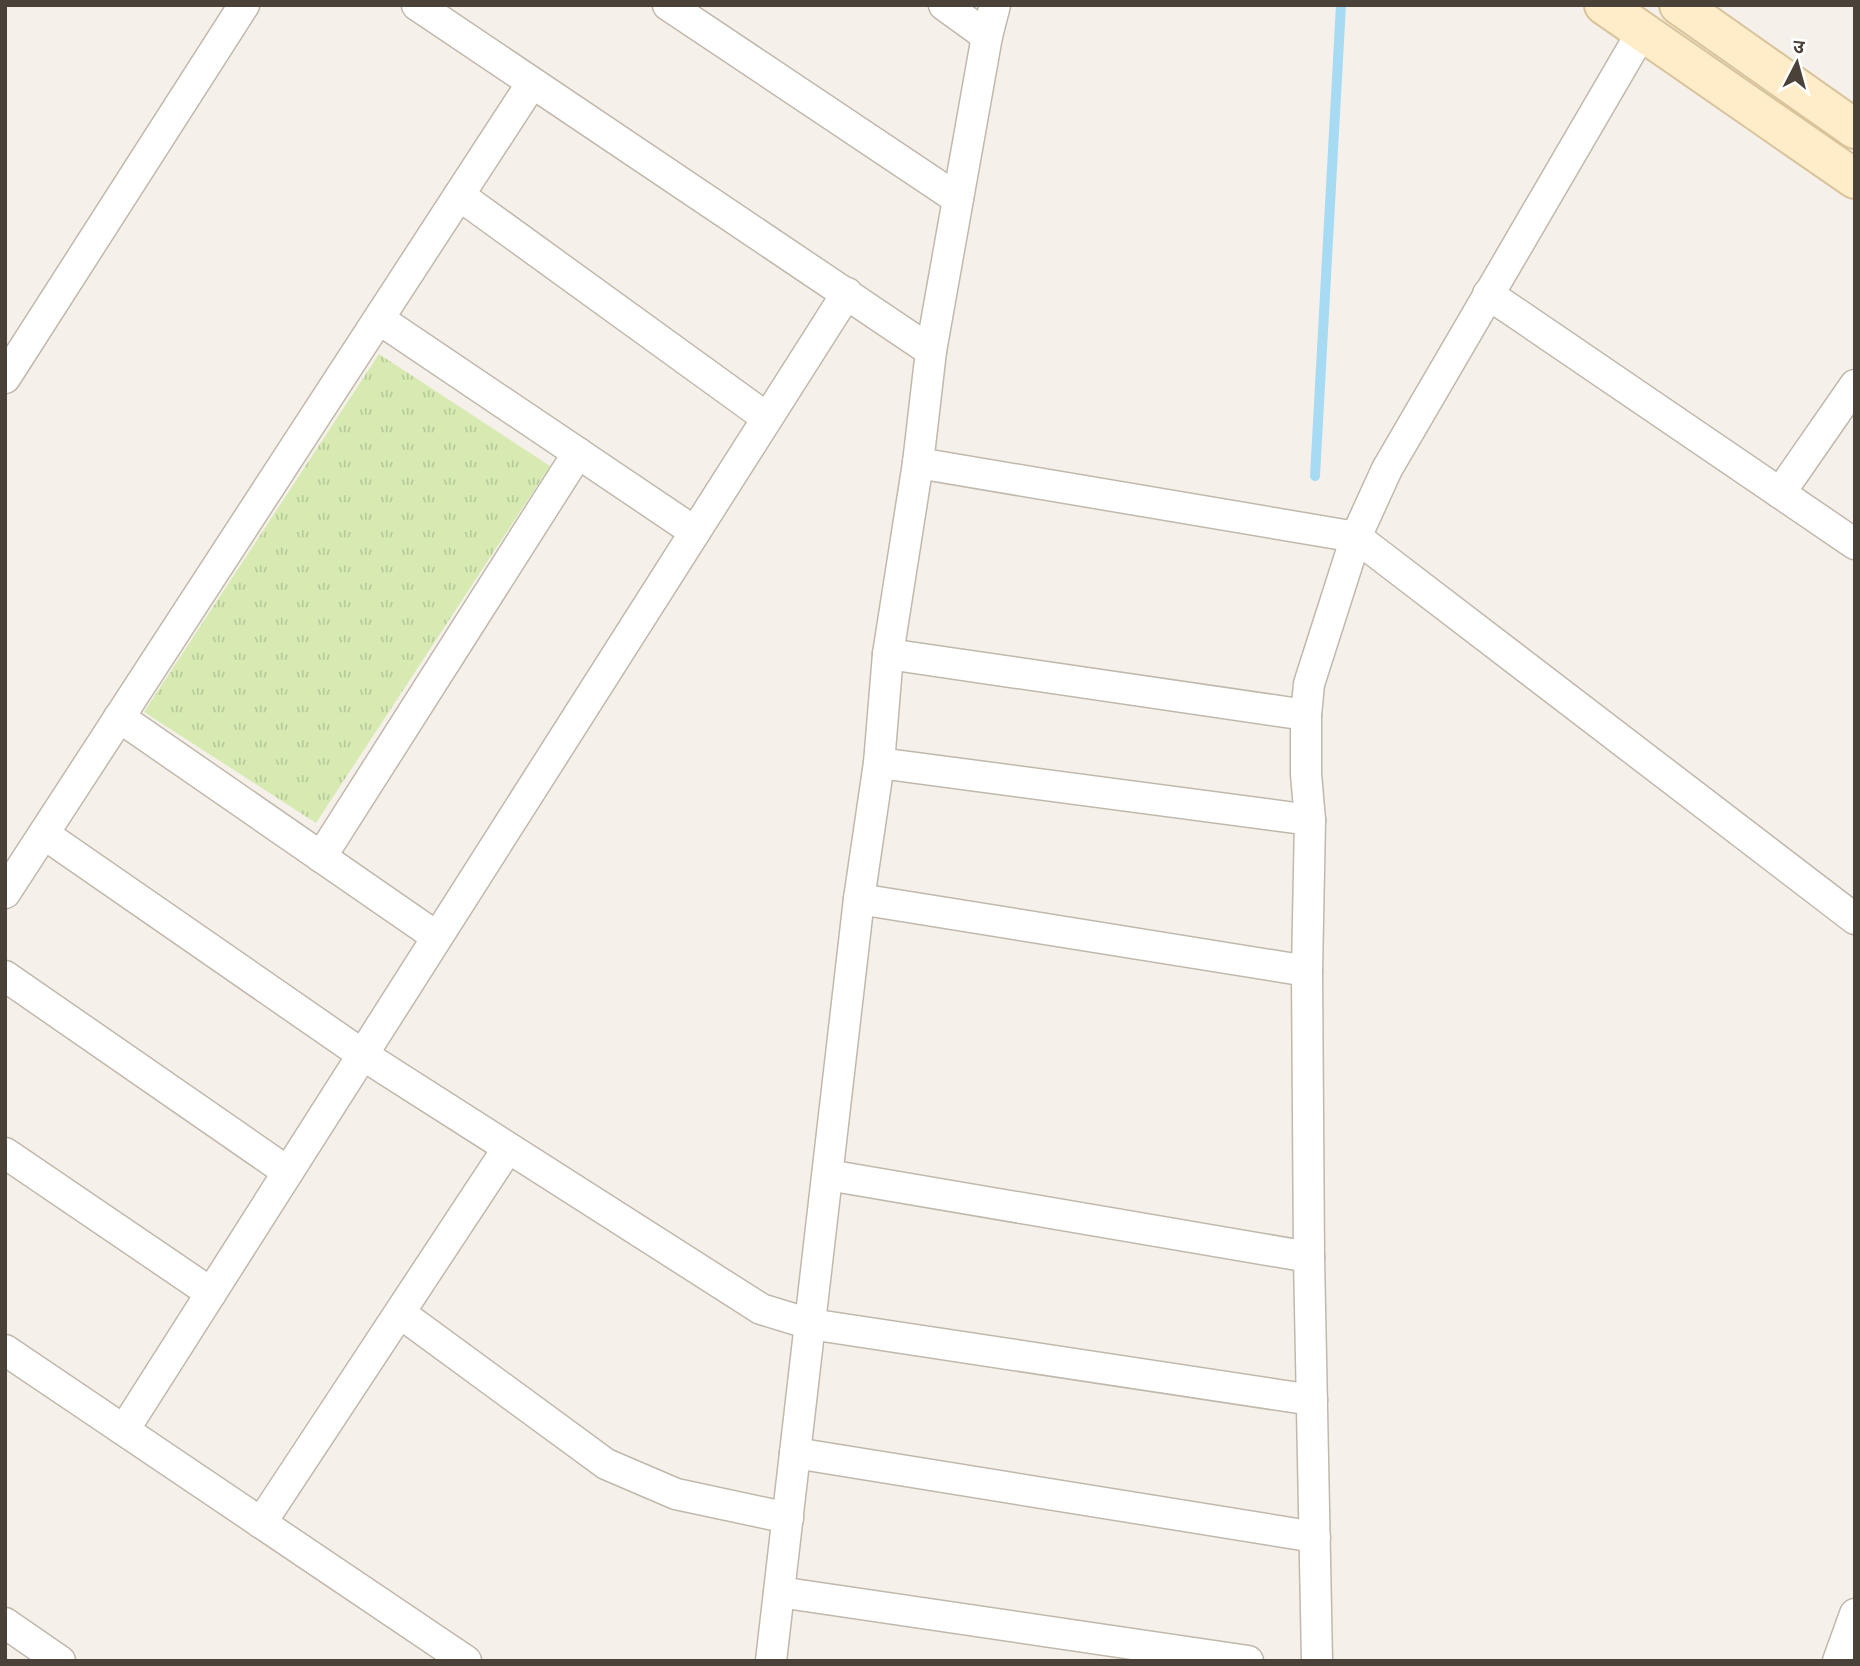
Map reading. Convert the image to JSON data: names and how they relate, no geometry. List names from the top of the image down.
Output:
{
  "north": "top"
}
